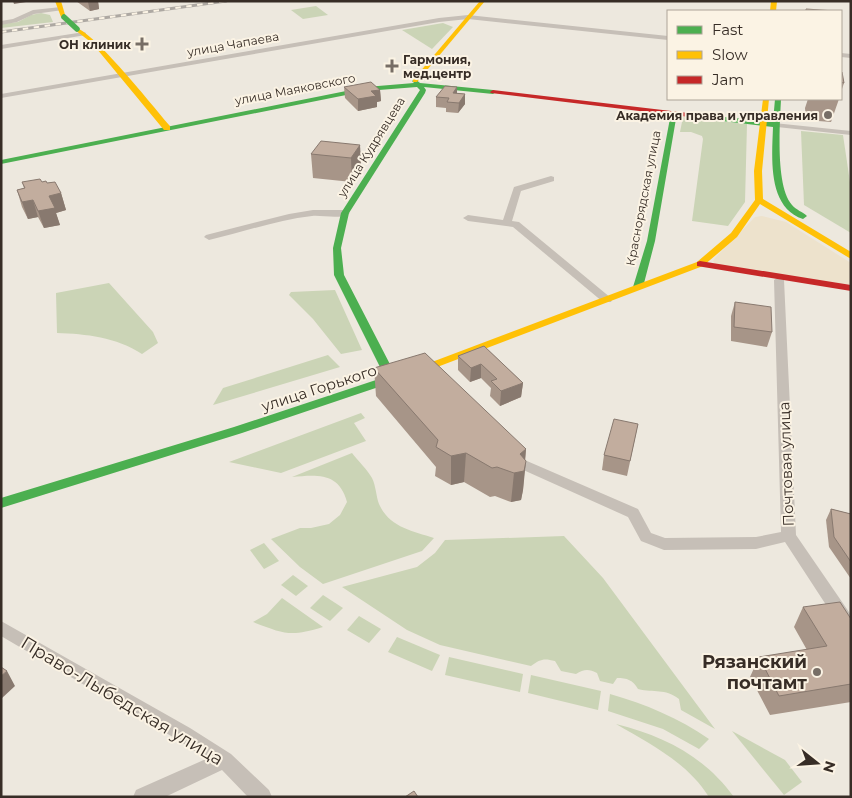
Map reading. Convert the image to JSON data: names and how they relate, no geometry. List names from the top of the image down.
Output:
{
  "streets": {
    "street": [
      "улица Чапаева",
      "улица Маяковского",
      "улица Кудрявцева",
      "Краснорядская улица",
      "улица Горького",
      "Почтовая улица",
      "Право-Лыбедская улица"
    ]
  },
  "crossings": [
    ["улица Чапаева", "улица Кудрявцева"],
    ["улица Маяковского", "улица Кудрявцева"],
    ["улица Маяковского", "Краснорядская улица"],
    ["улица Кудрявцева", "улица Горького"],
    ["Краснорядская улица", "улица Горького"]
  ],
  "places": {
    "health": ["ОН клиник", "Гармония, мед.центр"],
    "other": ["Академия права и управления", "Рязанский почтамт"]
  },
  "legend": ["Fast", "Slow", "Jam"],
  "north": "right"
}
